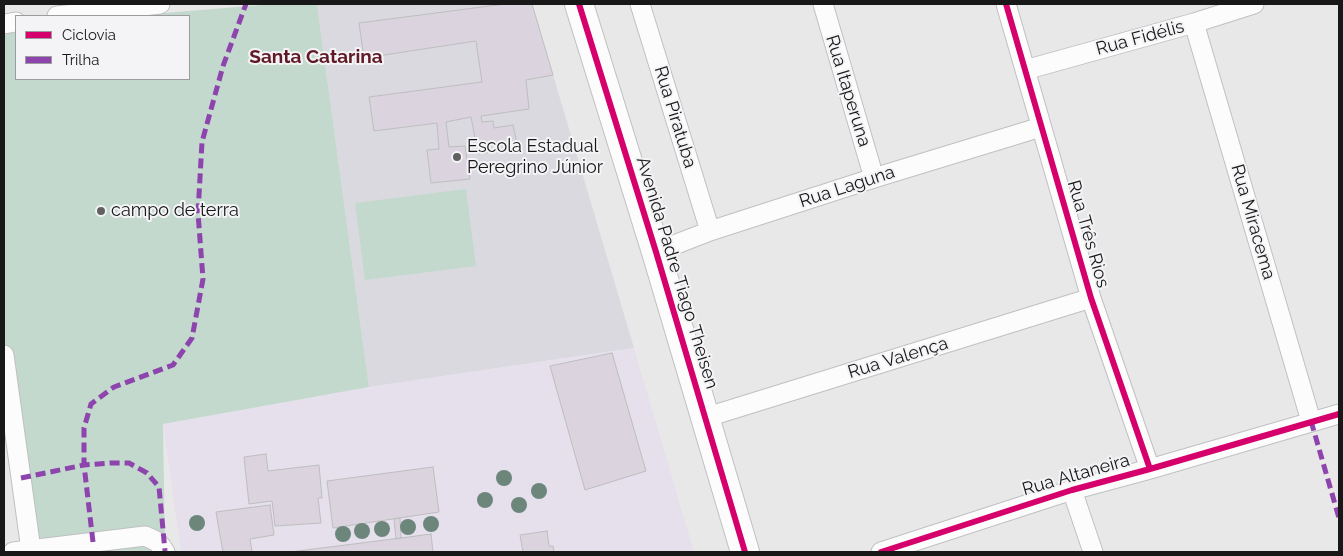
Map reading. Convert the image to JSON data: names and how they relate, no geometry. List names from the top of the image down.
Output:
{
  "streets": {
    "street": [
      "Rua Fidélis",
      "Rua Itaperuna",
      "Rua Piratuba",
      "Rua Laguna",
      "Rua Miracema",
      "Rua Três Rios",
      "Avenida Padre Tiago Theisen",
      "Rua Valença",
      "Rua Altaneira"
    ]
  },
  "crossings": [
    ["Rua Fidélis", "Rua Miracema"],
    ["Rua Fidélis", "Rua Três Rios"],
    ["Rua Itaperuna", "Rua Laguna"],
    ["Rua Piratuba", "Rua Laguna"],
    ["Rua Laguna", "Rua Três Rios"],
    ["Rua Laguna", "Avenida Padre Tiago Theisen"],
    ["Rua Miracema", "Rua Altaneira"],
    ["Rua Três Rios", "Rua Valença"],
    ["Rua Três Rios", "Rua Altaneira"],
    ["Avenida Padre Tiago Theisen", "Rua Valença"]
  ],
  "districts": ["Santa Catarina"],
  "places": ["Escola Estadual Peregrino Júnior", "campo de terra"],
  "legend": ["Ciclovia", "Trilha"]
}
